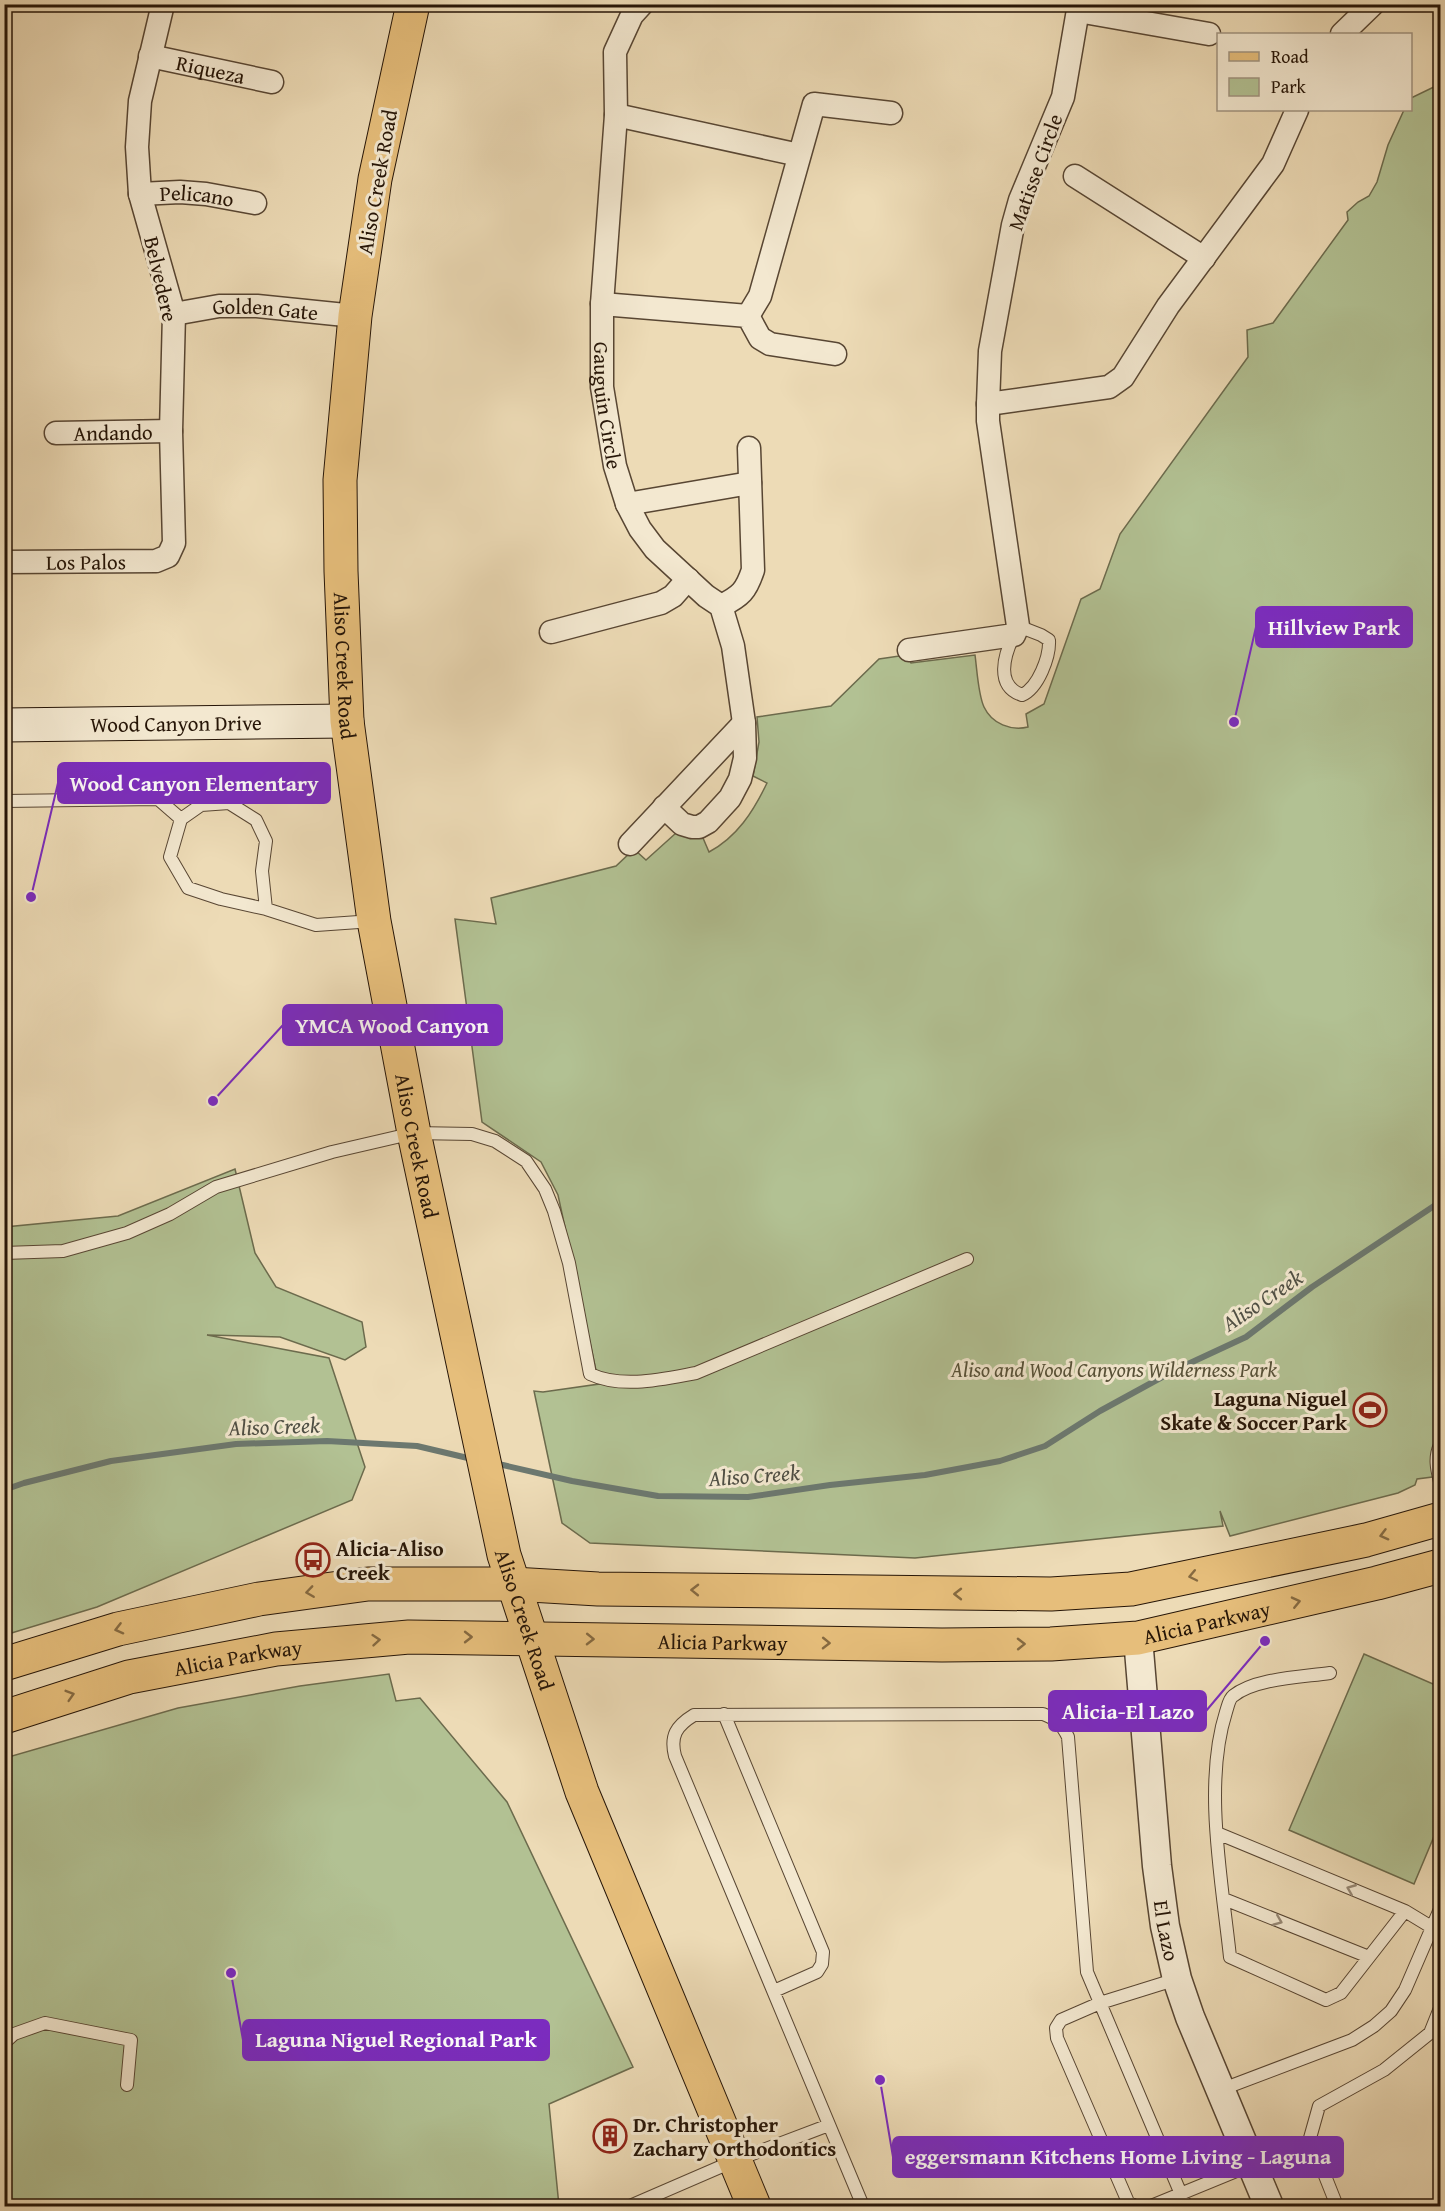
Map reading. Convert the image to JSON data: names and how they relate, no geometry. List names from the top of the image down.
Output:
{
  "streets": {
    "main road": ["Aliso Creek Road", "Wood Canyon Drive", "Alicia Parkway"],
    "street": [
      "Riqueza",
      "Matisse Circle",
      "Pelicano",
      "Belvedere",
      "Golden Gate",
      "Gauguin Circle",
      "Andando",
      "Los Palos",
      "El Lazo"
    ]
  },
  "crossings": [
    ["Riqueza", "Belvedere"],
    ["Aliso Creek Road", "Golden Gate"],
    ["Aliso Creek Road", "Wood Canyon Drive"],
    ["Aliso Creek Road", "Alicia Parkway"],
    ["Pelicano", "Belvedere"],
    ["Belvedere", "Golden Gate"],
    ["Belvedere", "Andando"],
    ["Belvedere", "Los Palos"],
    ["Alicia Parkway", "El Lazo"]
  ],
  "water": ["Aliso Creek"],
  "parks": ["Aliso and Wood Canyons Wilderness Park"],
  "places": {
    "other": [
      "Hillview Park",
      "Wood Canyon Elementary",
      "YMCA Wood Canyon",
      "Alicia-El Lazo",
      "Laguna Niguel Regional Park",
      "eggersmann Kitchens Home Living - Laguna"
    ],
    "sports": ["Laguna Niguel Skate & Soccer Park"],
    "bus stop": ["Alicia-Aliso Creek"],
    "building": ["Dr. Christopher Zachary Orthodontics"]
  },
  "legend": ["Road", "Park"]
}
